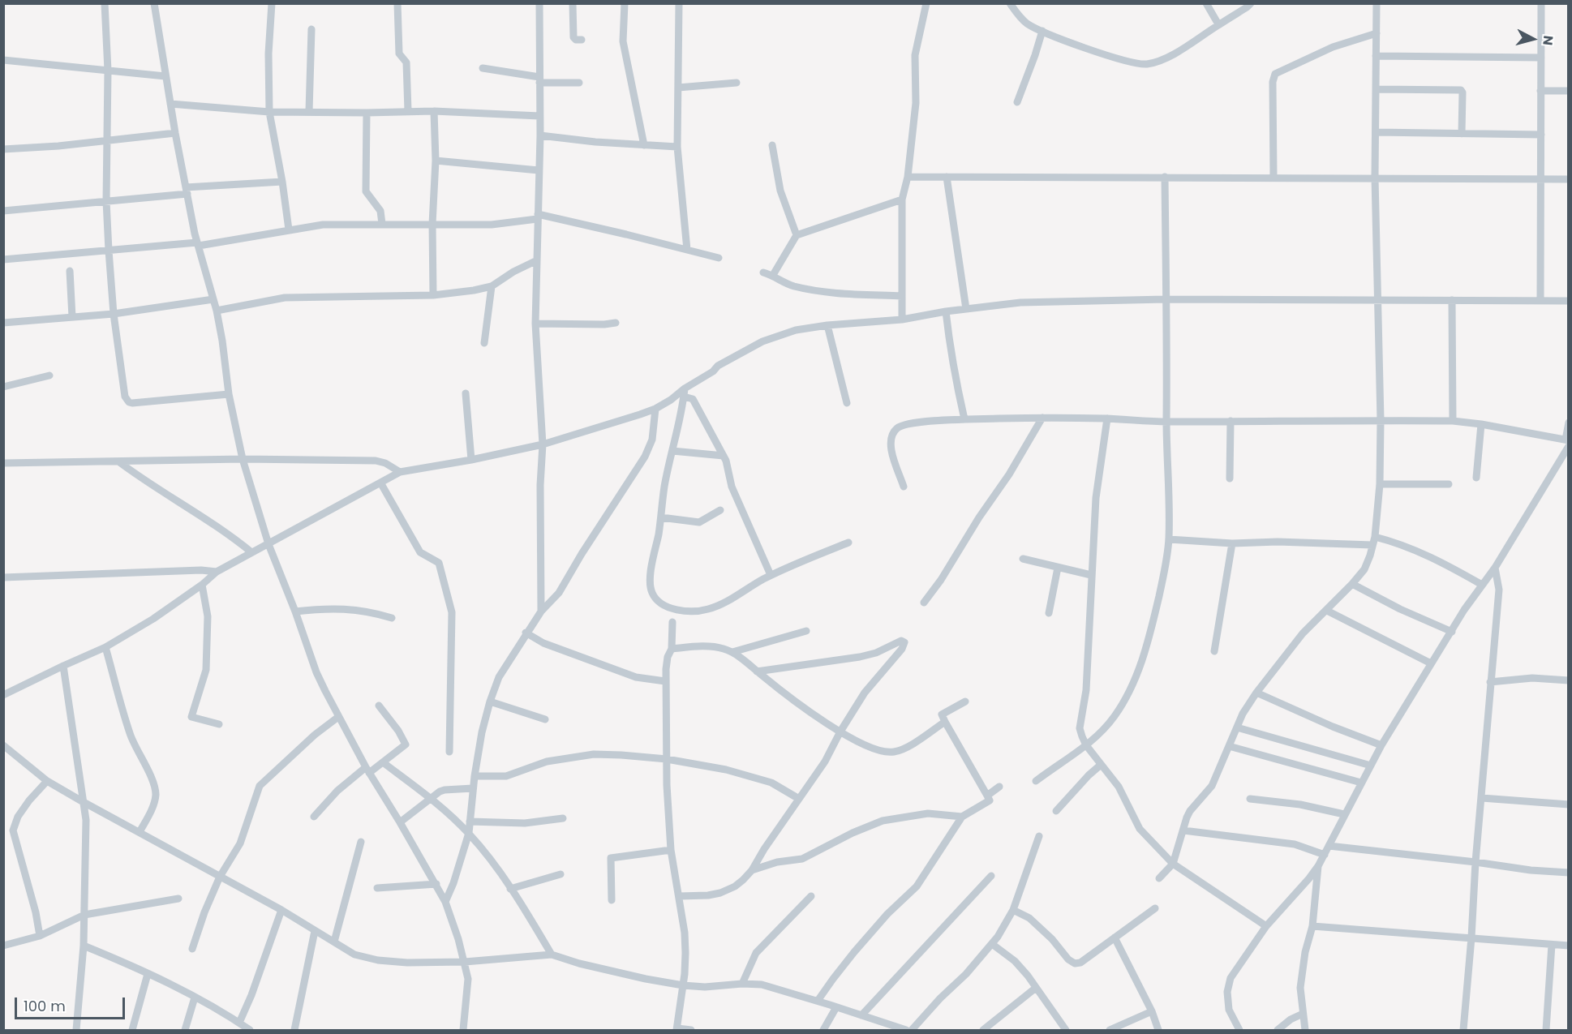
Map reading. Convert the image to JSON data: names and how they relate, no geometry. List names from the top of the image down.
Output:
{
  "scale_bar": "100 m",
  "north": "right"
}
